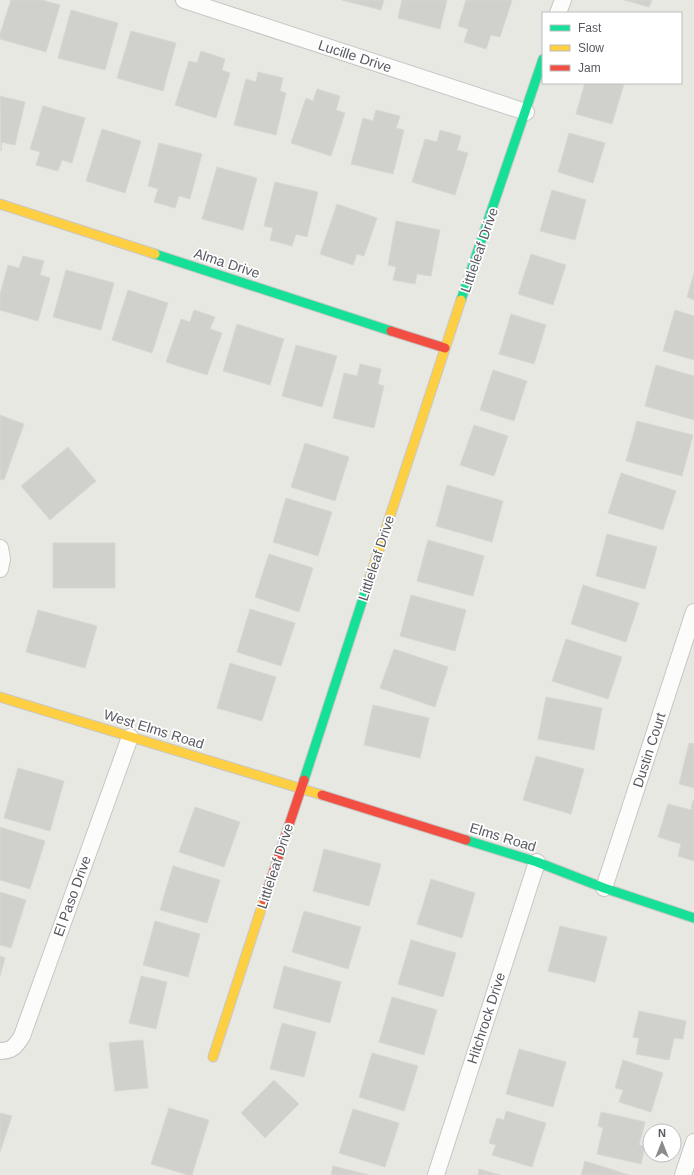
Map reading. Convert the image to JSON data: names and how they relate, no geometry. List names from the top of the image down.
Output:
{
  "streets": {
    "street": [
      "Lucille Drive",
      "Littleleaf Drive",
      "Alma Drive",
      "West Elms Road",
      "Dustin Court",
      "Elms Road",
      "El Paso Drive",
      "Hitchrock Drive"
    ]
  },
  "crossings": [
    ["Lucille Drive", "Littleleaf Drive"],
    ["Littleleaf Drive", "Alma Drive"],
    ["Littleleaf Drive", "West Elms Road"],
    ["Littleleaf Drive", "Elms Road"],
    ["West Elms Road", "Elms Road"],
    ["West Elms Road", "El Paso Drive"],
    ["Dustin Court", "Elms Road"],
    ["Elms Road", "Hitchrock Drive"]
  ],
  "legend": ["Fast", "Slow", "Jam"],
  "north": "top"
}
